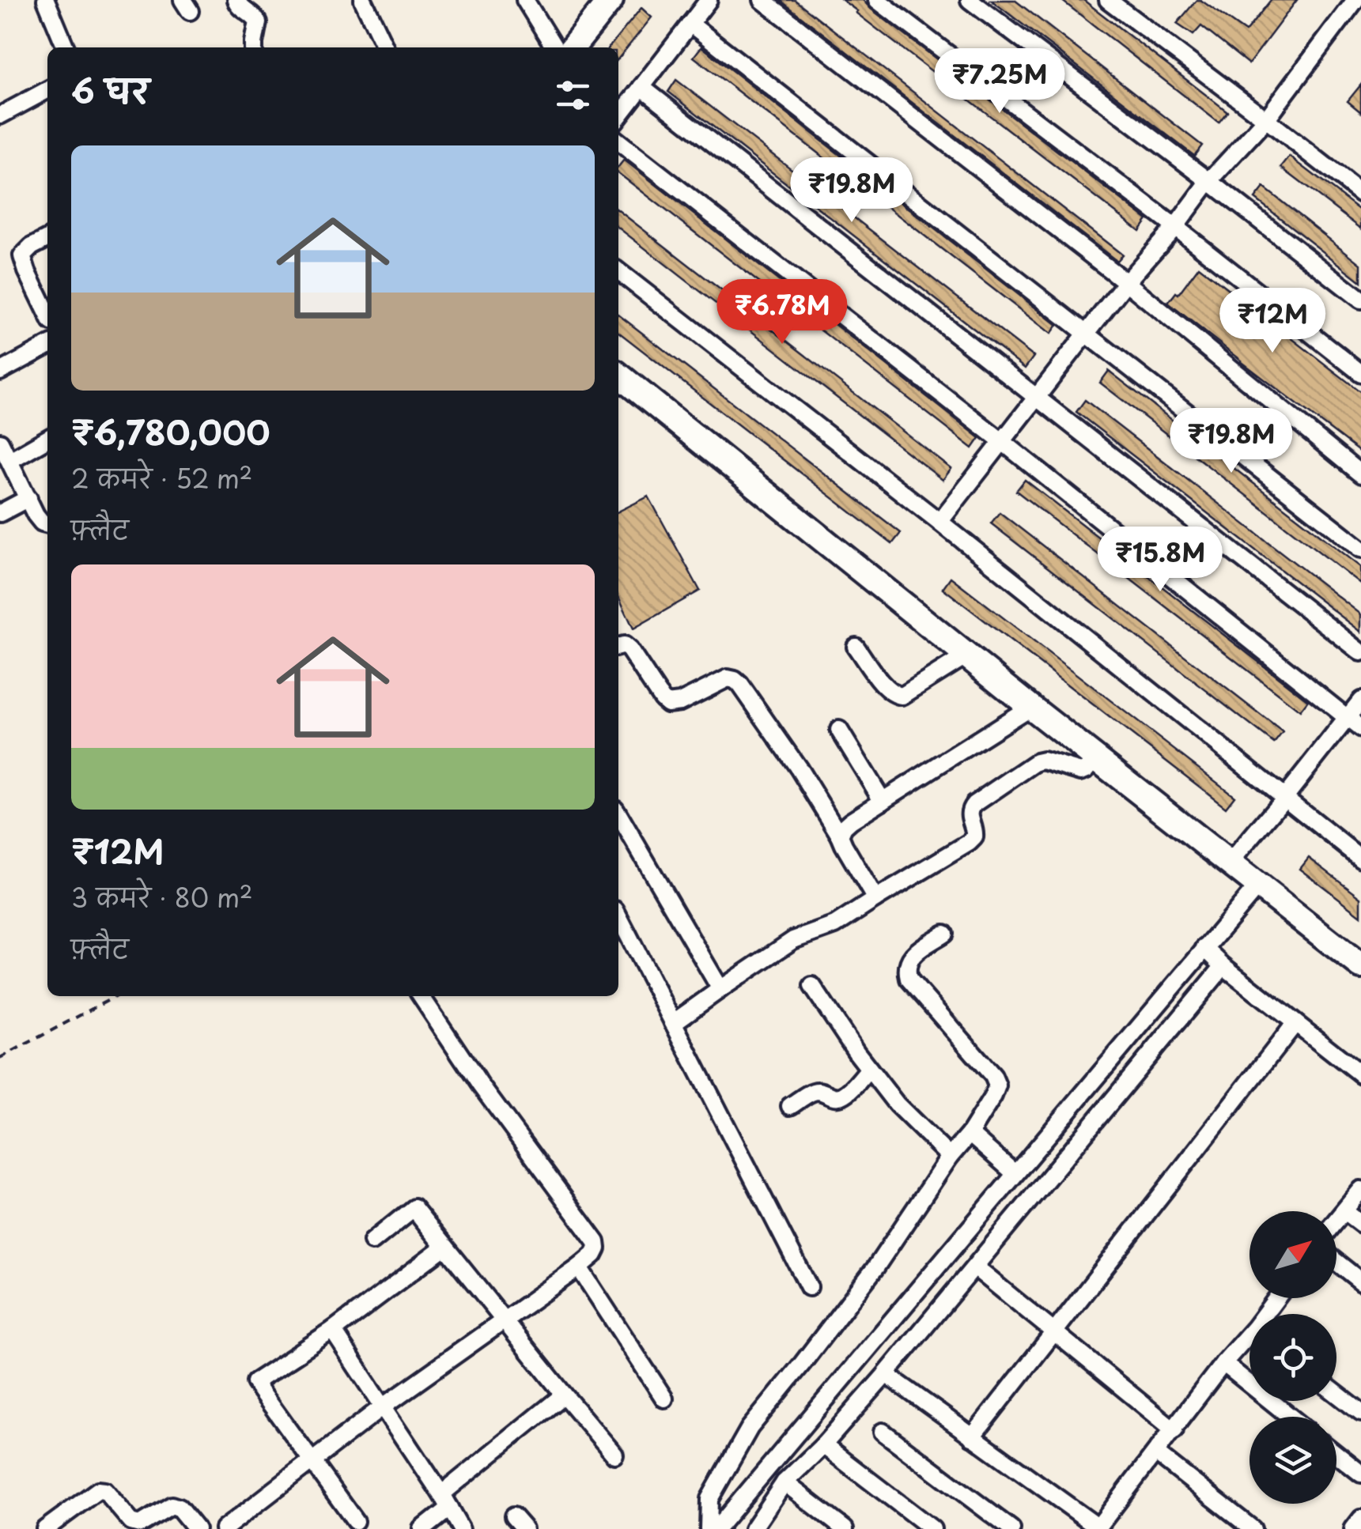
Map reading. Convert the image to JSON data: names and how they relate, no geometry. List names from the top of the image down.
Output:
{
  "north": "top right",
  "page": {
    "heading": "6 घर",
    "price": [
      "₹7.25M",
      "₹19.8M",
      "₹6.78M",
      "₹12M",
      "₹19.8M",
      "₹15.8M"
    ],
    "list": [
      {
        "name": "₹6,780,000",
        "note": "2 कमरे · 52 m² · फ़्लैट"
      },
      {
        "name": "₹12M",
        "note": "3 कमरे · 80 m² · फ़्लैट"
      }
    ]
  }
}
